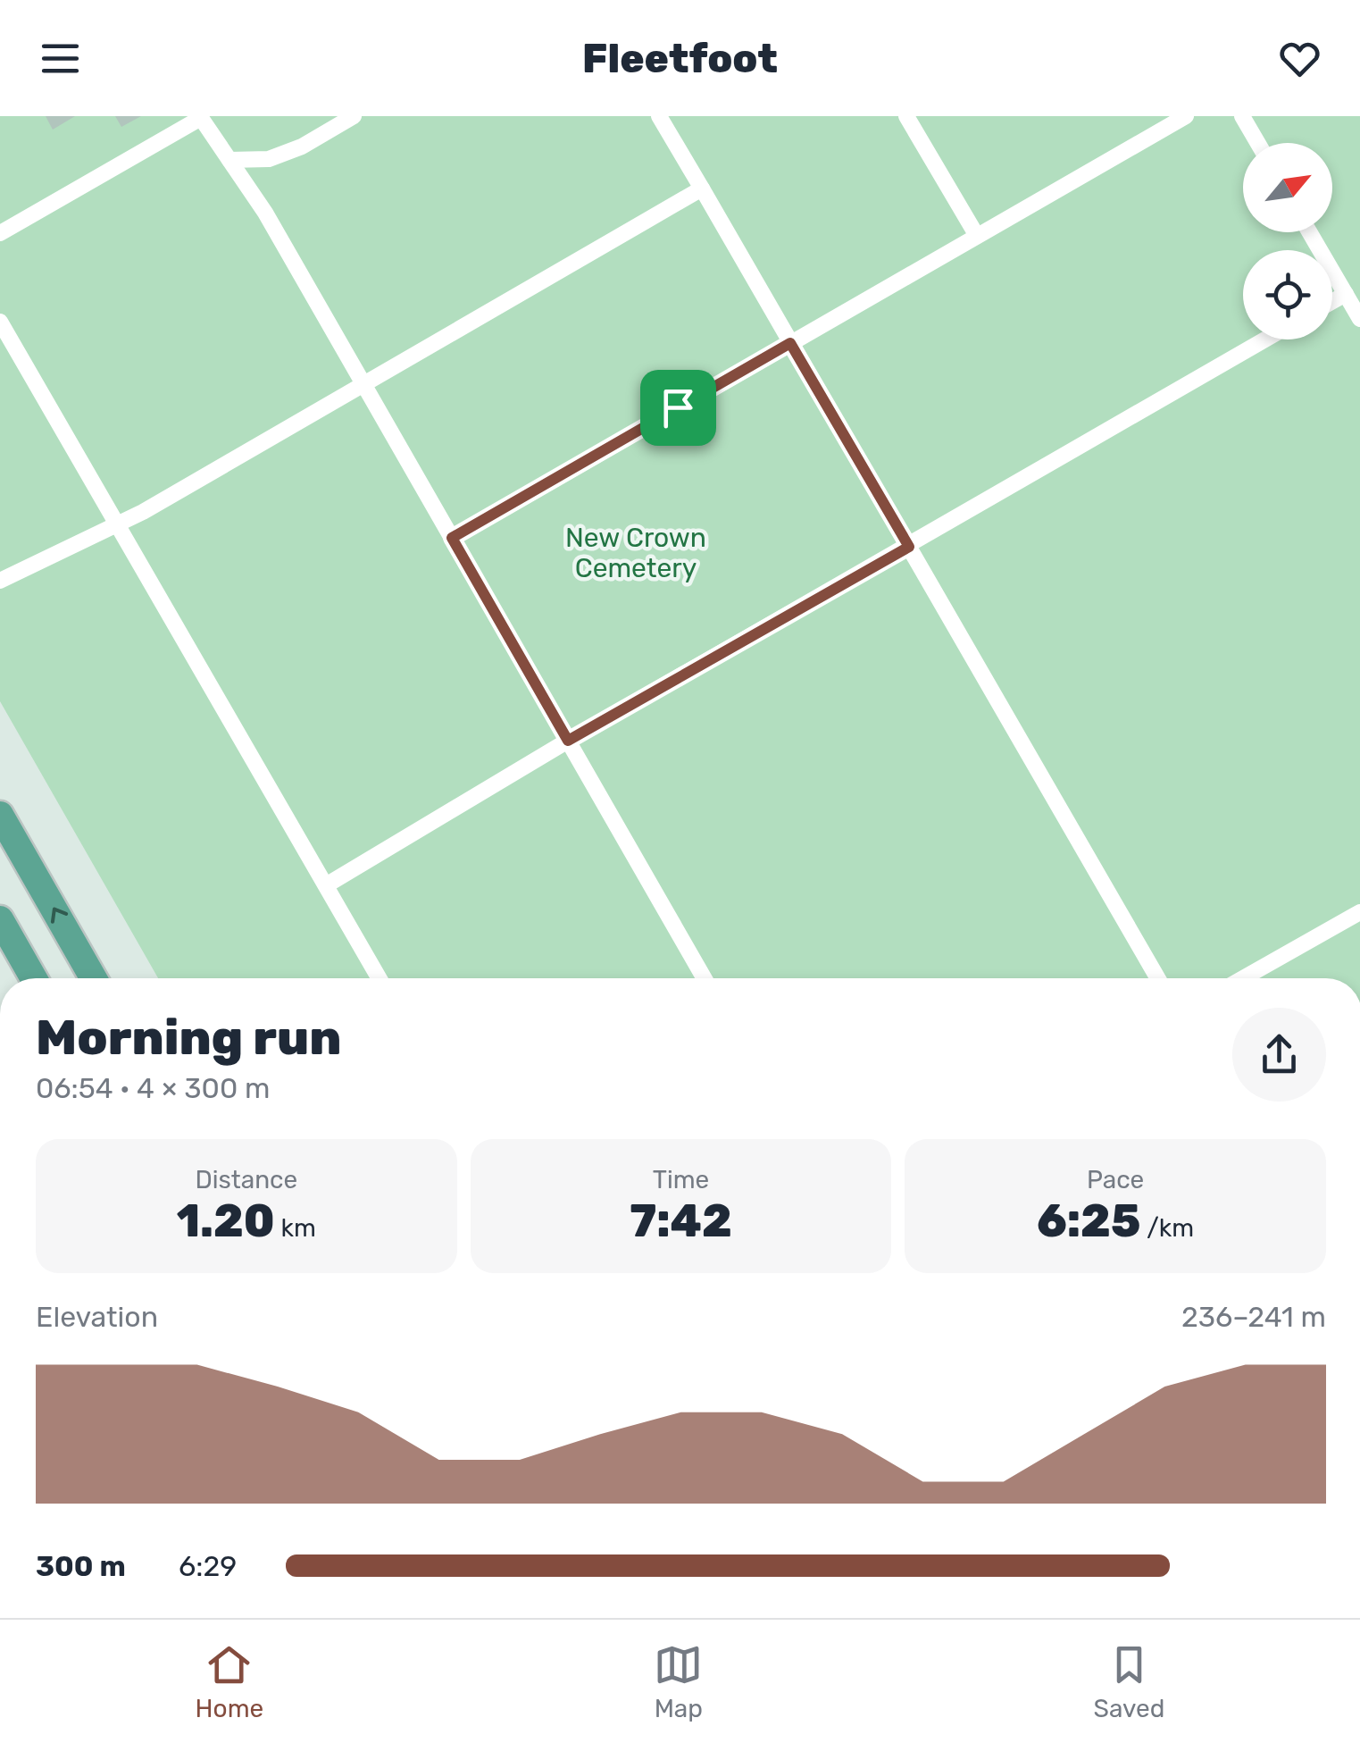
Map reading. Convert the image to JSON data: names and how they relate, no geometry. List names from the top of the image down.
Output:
{
  "parks": ["New Crown Cemetery"],
  "north": "top right",
  "page": {
    "header": "Fleetfoot",
    "heading": ["Morning run", "06:54 · 4 × 300 m"],
    "stats": [
      ["Distance", "1.20 km"],
      ["Time", "7:42"],
      ["Pace", "6:25 /km"]
    ],
    "chart": ["Elevation", "236–241 m"],
    "list": [
      {
        "name": "300 m",
        "note": "6:29"
      }
    ],
    "tabs": ["Home", "Map", "Saved"]
  }
}
